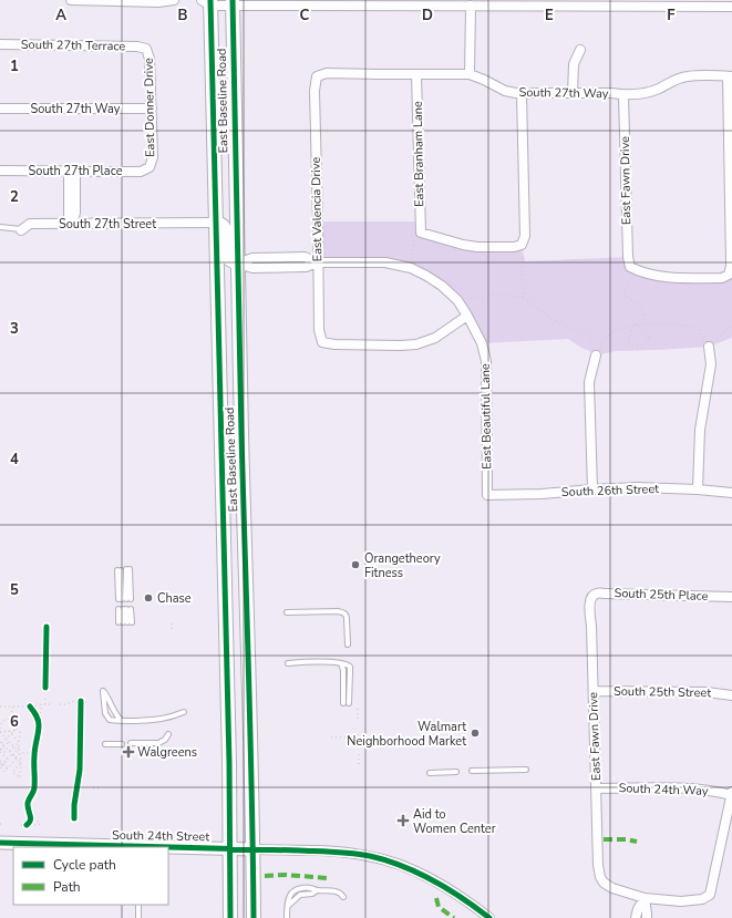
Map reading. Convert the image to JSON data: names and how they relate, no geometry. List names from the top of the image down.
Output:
{
  "streets": {
    "main road": ["East Baseline Road", "South 24th Street"],
    "street": [
      "South 27th Terrace",
      "South 27th Way",
      "East Donner Drive",
      "East Branham Lane",
      "South 27th Place",
      "East Fawn Drive",
      "East Valencia Drive",
      "South 27th Street",
      "East Beautiful Lane",
      "South 26th Street",
      "South 25th Place",
      "South 25th Street",
      "South 24th Way"
    ]
  },
  "crossings": [
    ["South 27th Terrace", "East Donner Drive"],
    ["South 27th Way", "East Donner Drive"],
    ["South 27th Way", "East Branham Lane"],
    ["South 27th Way", "East Fawn Drive"],
    ["South 27th Way", "East Valencia Drive"],
    ["East Baseline Road", "South 27th Street"],
    ["East Baseline Road", "South 24th Street"],
    ["East Donner Drive", "South 27th Place"],
    ["East Fawn Drive", "South 25th Place"],
    ["East Fawn Drive", "South 25th Street"],
    ["East Fawn Drive", "South 24th Way"],
    ["East Valencia Drive", "East Beautiful Lane"],
    ["East Beautiful Lane", "South 26th Street"]
  ],
  "places": {
    "other": ["Orangetheory Fitness", "Chase", "Walmart Neighborhood Market"],
    "health": ["Walgreens", "Aid to Women Center"]
  },
  "legend": ["Cycle path", "Path"],
  "grid": {
    "columns": [
      "A",
      "B",
      "C",
      "D",
      "E",
      "F"
    ],
    "rows": [
      "1",
      "2",
      "3",
      "4",
      "5",
      "6"
    ]
  }
}
